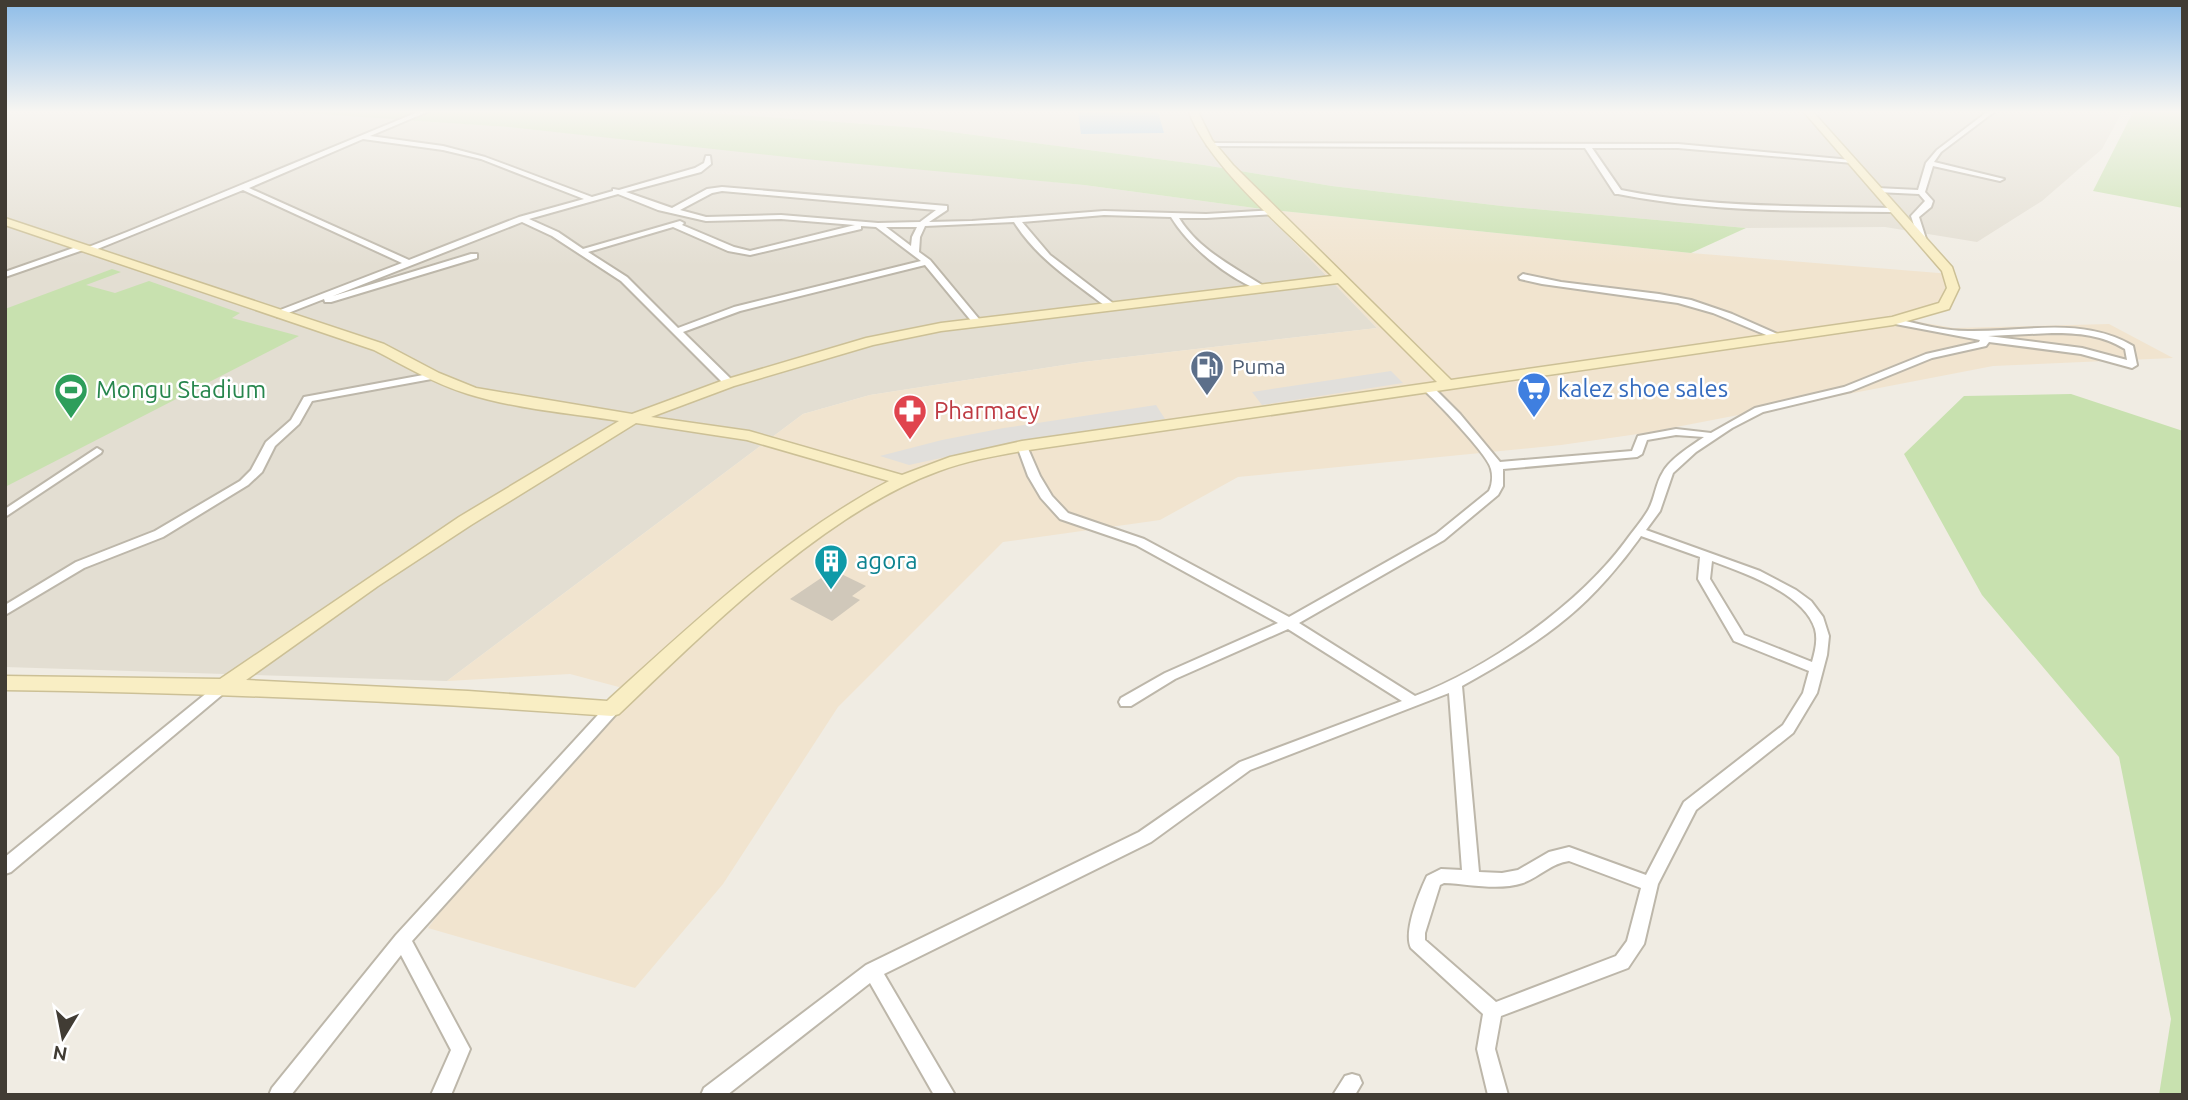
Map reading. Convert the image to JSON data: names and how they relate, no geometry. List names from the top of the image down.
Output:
{
  "places": {
    "fuel station": ["Puma"],
    "supermarket": ["kalez shoe sales"],
    "sports": ["Mongu Stadium"],
    "pharmacy": ["Pharmacy"],
    "building": ["agora"]
  },
  "north": "bottom"
}
